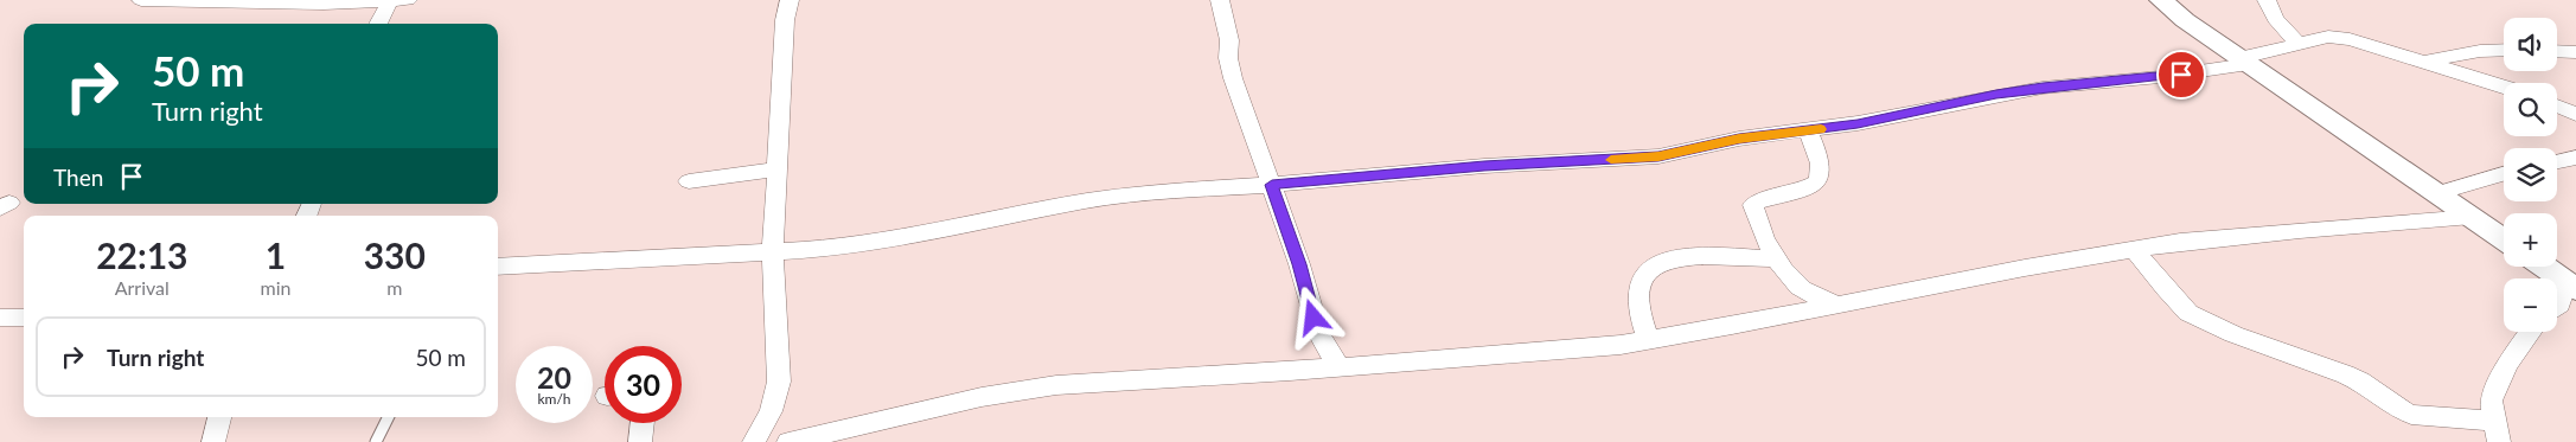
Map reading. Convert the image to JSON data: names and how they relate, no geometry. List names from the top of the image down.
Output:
{
  "page": {
    "map_buttons": ["+", "−"],
    "turn": ["50 m", "Turn right"],
    "then": "Then",
    "eta": [
      "22:13",
      "Arrival",
      "1",
      "min",
      "330",
      "m"
    ],
    "list": [
      {
        "name": "Turn right",
        "value": "50 m"
      }
    ],
    "speed": "20 km/h",
    "limit": "30"
  }
}
